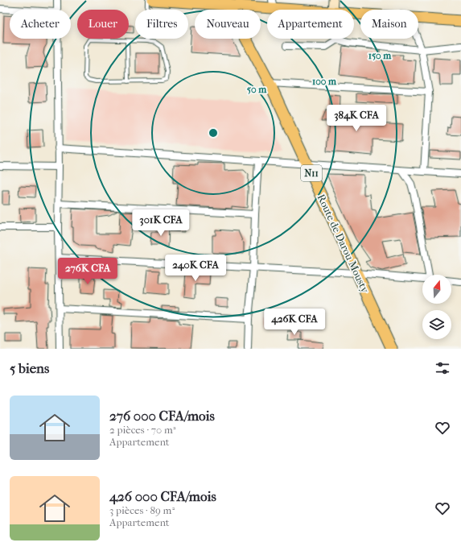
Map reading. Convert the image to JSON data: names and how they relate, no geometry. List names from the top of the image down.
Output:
{
  "streets": {
    "main road": ["N11", "Route de Darou Mousty"]
  },
  "north": "top",
  "page": {
    "chip": [
      "Acheter",
      "Louer",
      "Filtres",
      "Nouveau",
      "Appartement",
      "Maison"
    ],
    "price": [
      "384K CFA",
      "301K CFA",
      "240K CFA",
      "276K CFA",
      "426K CFA"
    ],
    "heading": "5 biens",
    "list": [
      {
        "name": "276 000 CFA/mois",
        "note": "2 pièces · 70 m² · Appartement"
      },
      {
        "name": "426 000 CFA/mois",
        "note": "3 pièces · 89 m² · Appartement"
      }
    ]
  },
  "rings": ["150 m", "100 m", "50 m"]
}
